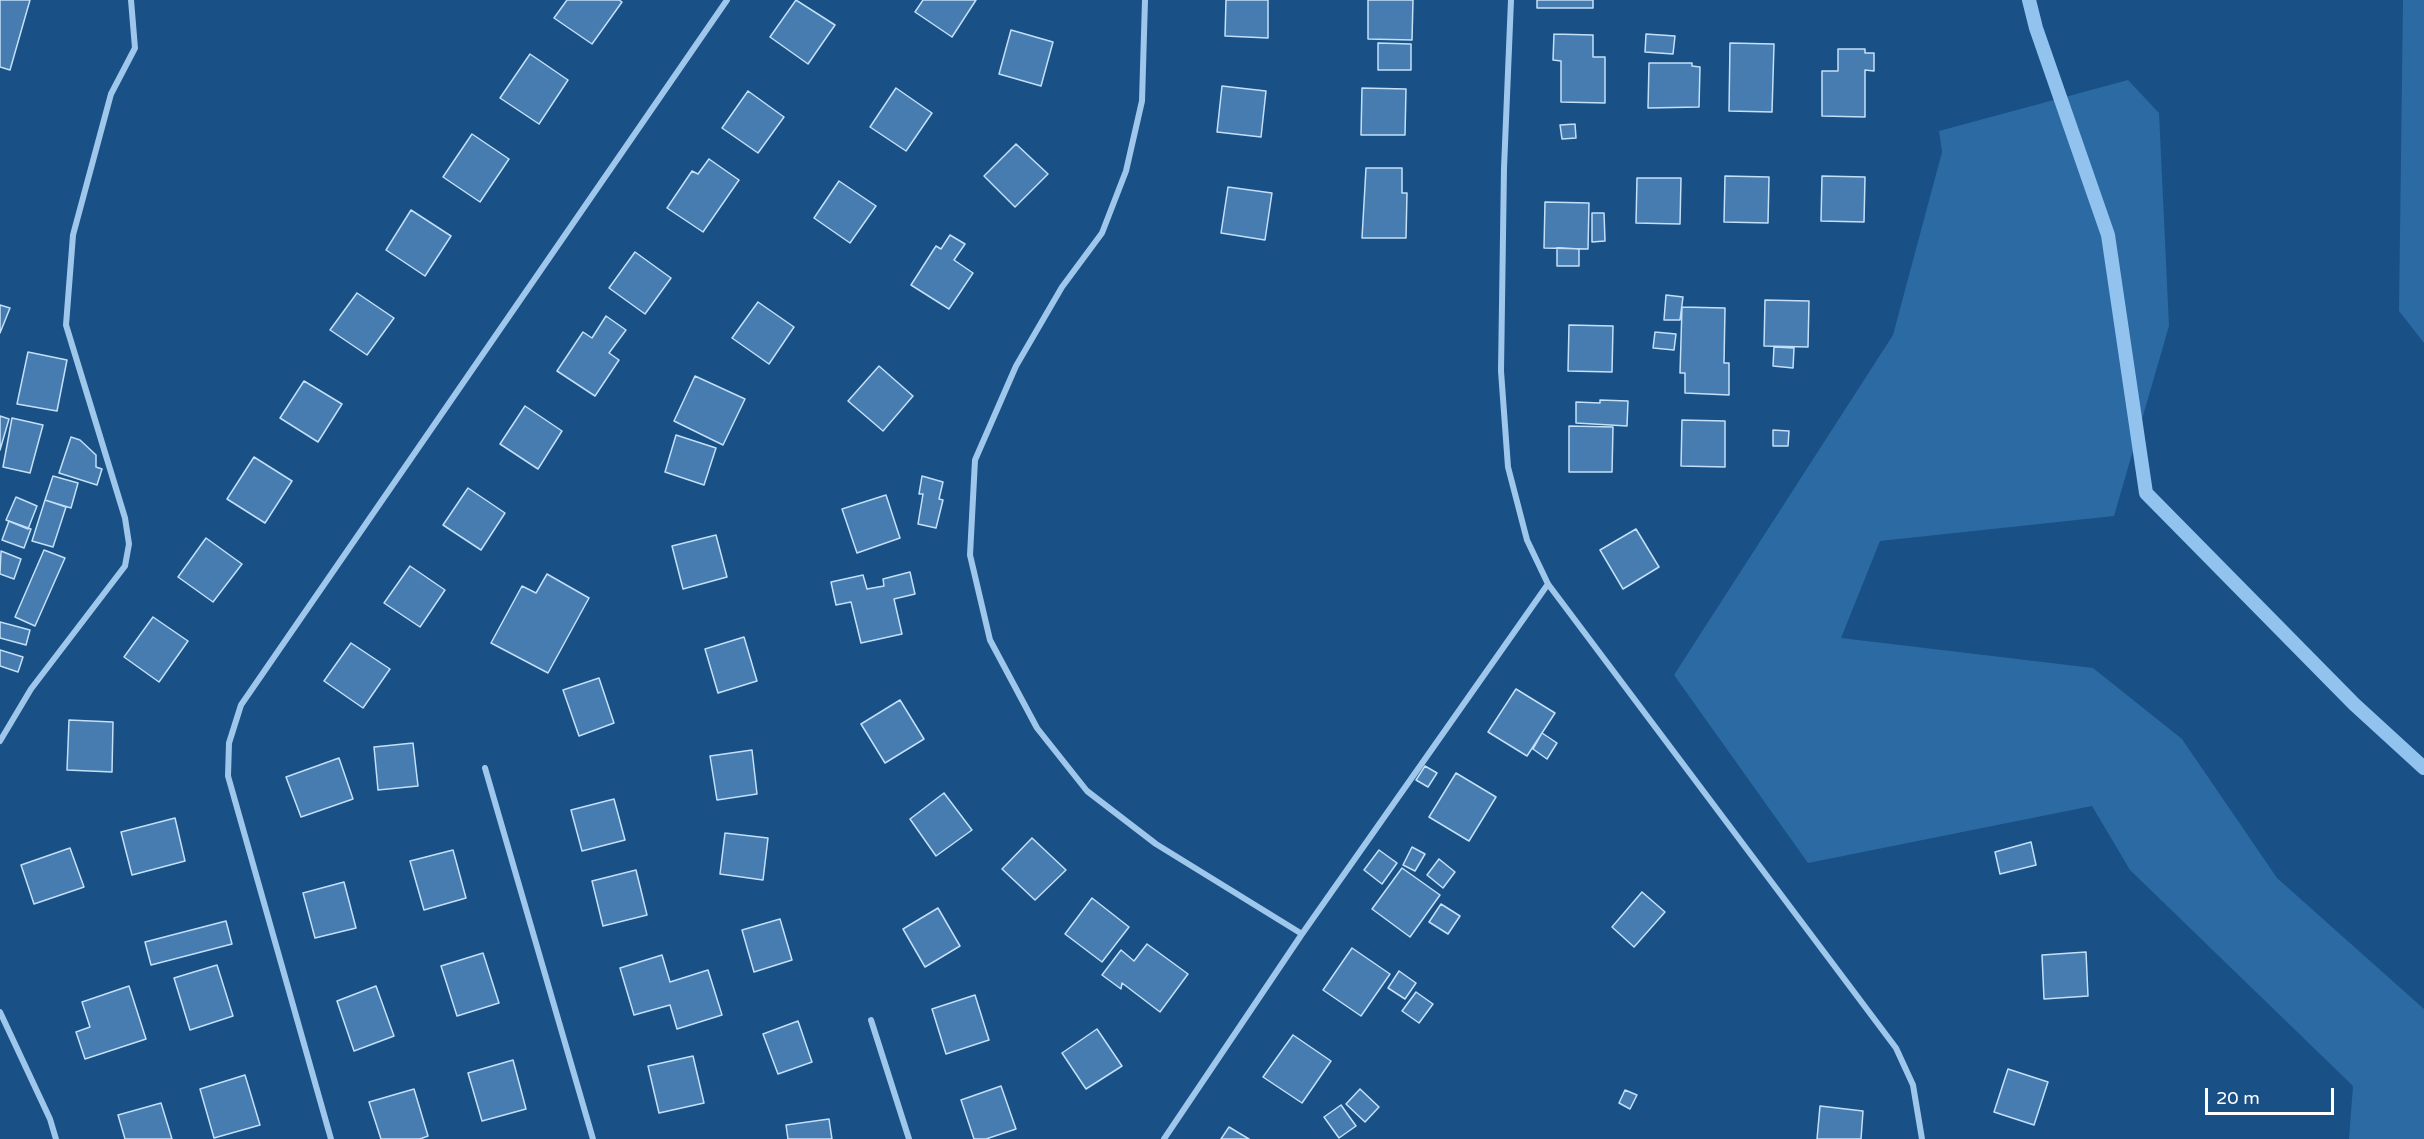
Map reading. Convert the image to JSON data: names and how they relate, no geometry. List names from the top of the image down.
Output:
{
  "scale_bar": "20 m"
}
